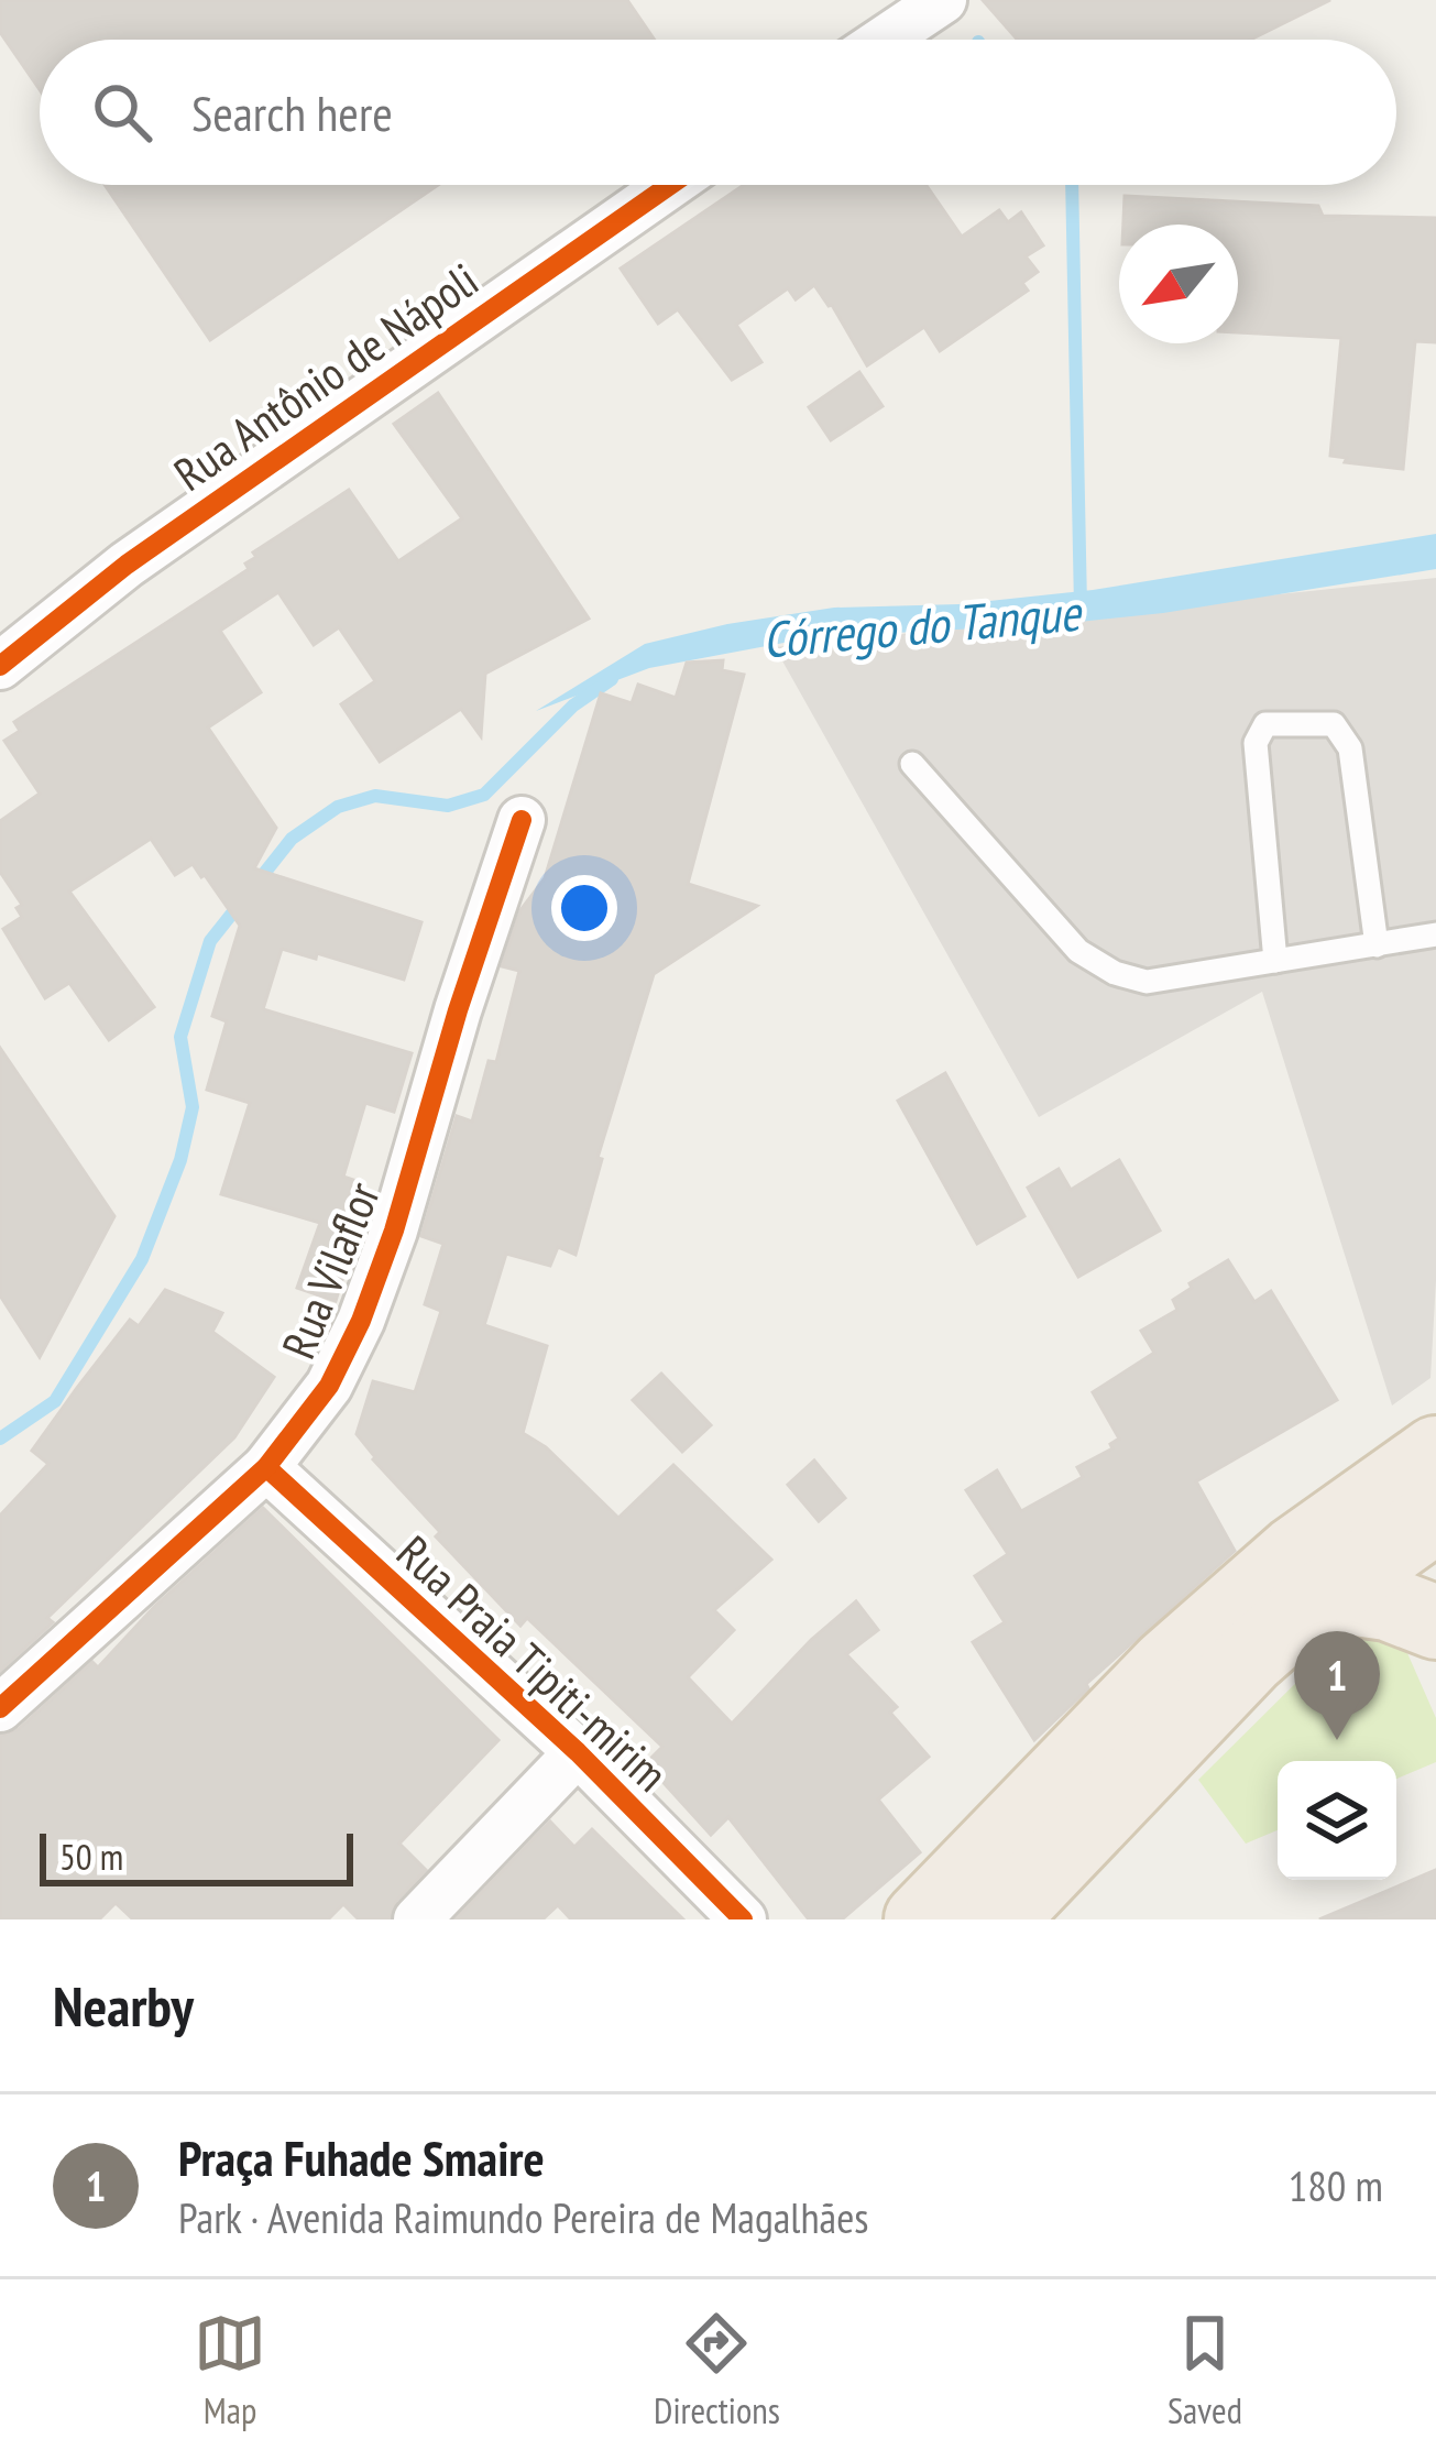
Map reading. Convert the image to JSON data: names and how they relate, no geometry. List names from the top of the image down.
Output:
{
  "streets": {
    "street": ["Rua Antônio de Nápoli", "Rua Vilaflor", "Rua Praia Tipiti-mirim"]
  },
  "crossings": [
    ["Rua Vilaflor", "Rua Praia Tipiti-mirim"]
  ],
  "water": ["Córrego do Tanque"],
  "scale_bar": "50 m",
  "north": "bottom left",
  "page": {
    "search": "Search here",
    "pins": "1",
    "scale": "50 m",
    "heading": "Nearby",
    "list": [
      {
        "mark": "1",
        "name": "Praça Fuhade Smaire",
        "note": "Park · Avenida Raimundo Pereira de Magalhães",
        "value": "180 m"
      }
    ],
    "nav": ["Map", "Directions", "Saved"]
  }
}
